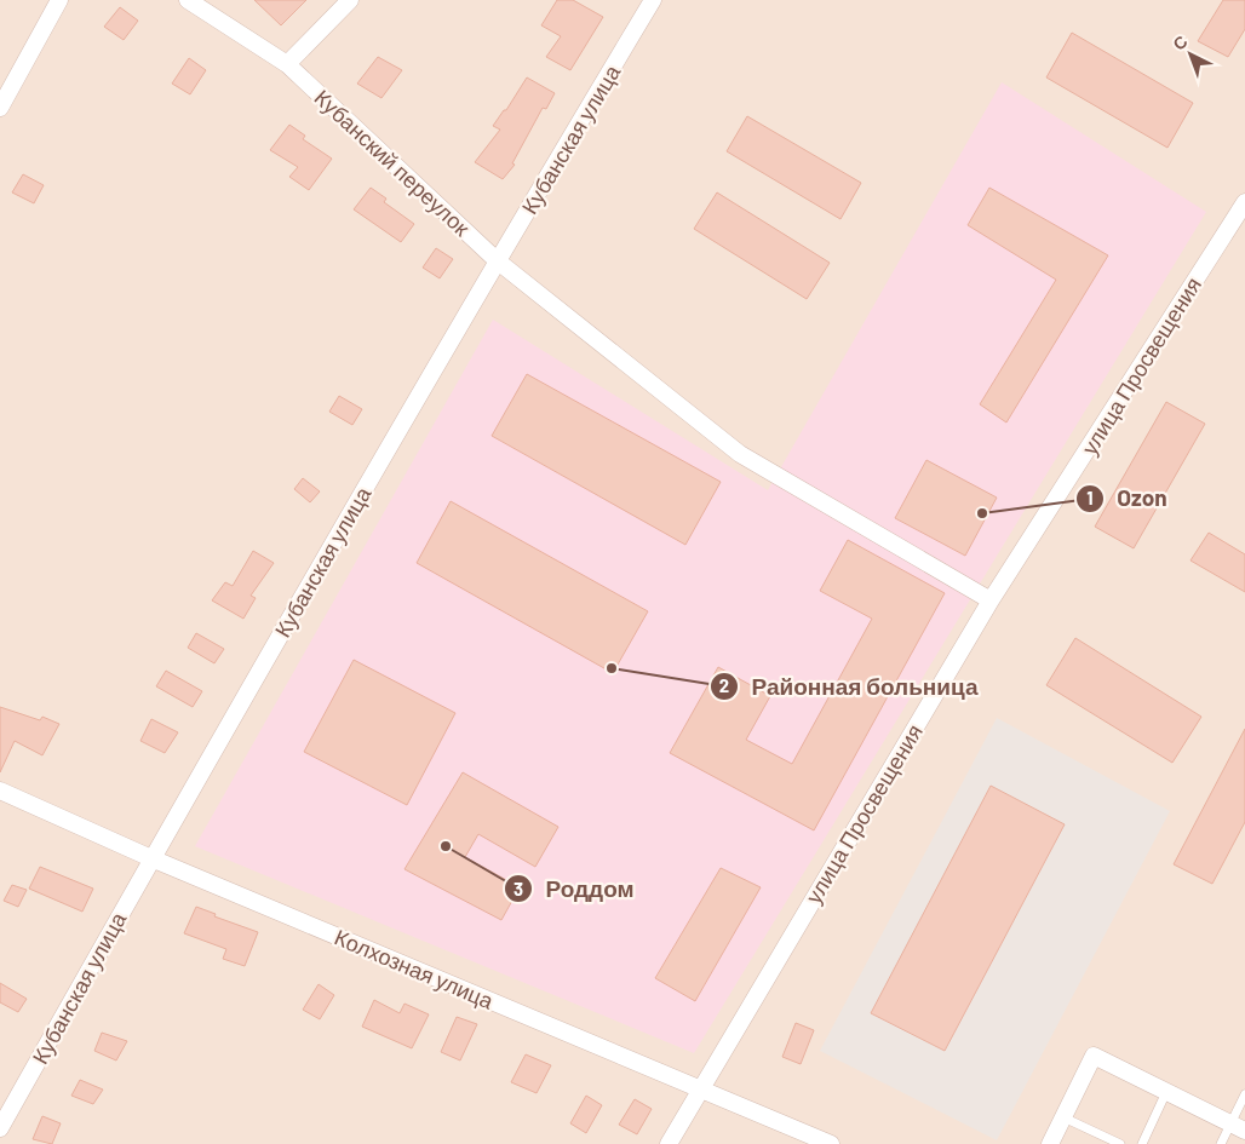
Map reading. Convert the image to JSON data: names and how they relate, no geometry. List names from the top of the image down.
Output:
{
  "streets": {
    "street": [
      "Кубанская улица",
      "Кубанский переулок",
      "улица Просвещения",
      "Колхозная улица"
    ]
  },
  "crossings": [
    ["Кубанская улица", "Кубанский переулок"],
    ["Кубанская улица", "Колхозная улица"],
    ["Кубанский переулок", "улица Просвещения"],
    ["улица Просвещения", "Колхозная улица"]
  ],
  "places": ["Ozon", "Районная больница", "Роддом"],
  "north": "top left"
}
